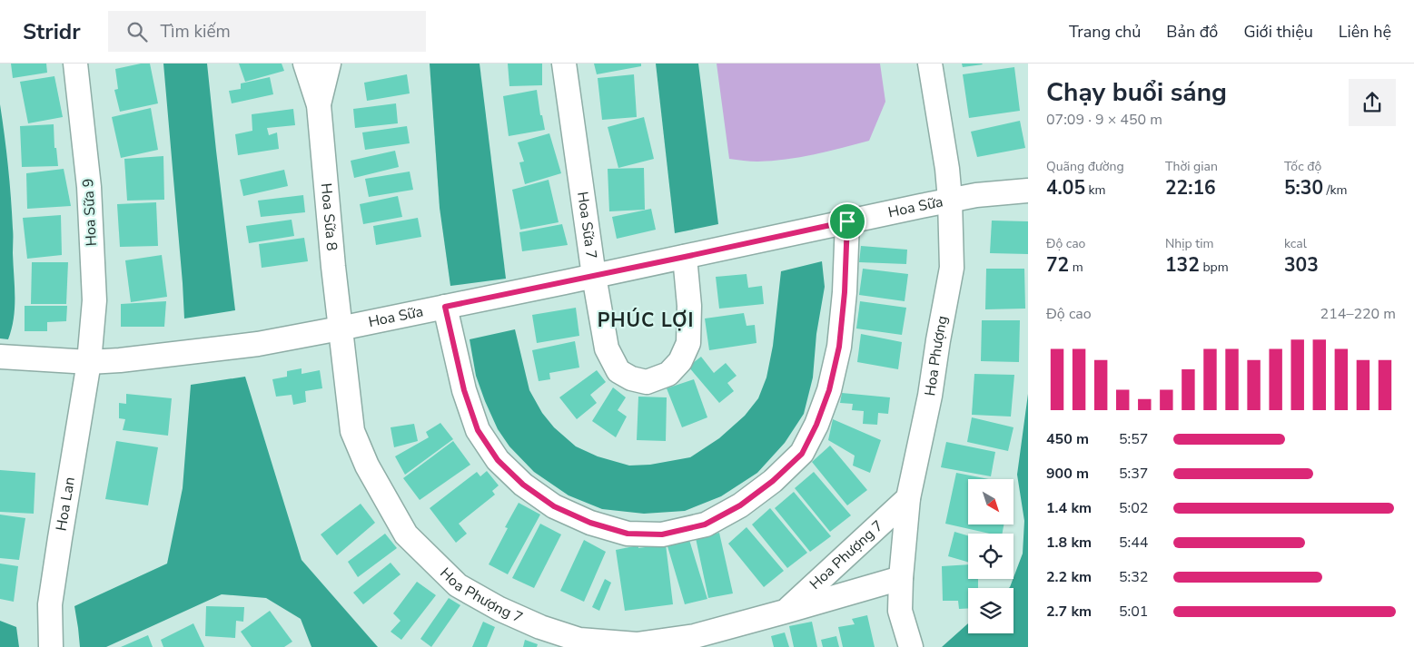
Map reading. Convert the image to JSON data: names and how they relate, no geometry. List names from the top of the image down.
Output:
{
  "streets": {
    "street": [
      "Hoa Sữa",
      "Hoa Sữa 9",
      "Hoa Sữa 8",
      "Hoa Sữa 7",
      "Hoa Phượng",
      "Hoa Lan",
      "Hoa Phượng 7"
    ]
  },
  "crossings": [
    ["Hoa Sữa", "Hoa Sữa 9"],
    ["Hoa Sữa", "Hoa Sữa 8"],
    ["Hoa Sữa", "Hoa Sữa 7"],
    ["Hoa Sữa", "Hoa Phượng"],
    ["Hoa Sữa", "Hoa Lan"],
    ["Hoa Sữa", "Hoa Phượng 7"],
    ["Hoa Sữa 9", "Hoa Lan"],
    ["Hoa Sữa 8", "Hoa Phượng 7"],
    ["Hoa Phượng", "Hoa Phượng 7"]
  ],
  "districts": ["PHÚC LỢI"],
  "north": "bottom right",
  "page": {
    "header": "Stridr",
    "search": "Tìm kiếm",
    "nav": [
      "Trang chủ",
      "Bản đồ",
      "Giới thiệu",
      "Liên hệ"
    ],
    "heading": ["Chạy buổi sáng", "07:09 · 9 × 450 m"],
    "stats": [
      ["Quãng đường", "4.05 km"],
      ["Thời gian", "22:16"],
      ["Tốc độ", "5:30 /km"],
      ["Độ cao", "72 m"],
      ["Nhịp tim", "132 bpm"],
      ["kcal", "303"]
    ],
    "chart": ["Độ cao", "214–220 m"],
    "list": [
      {
        "name": "450 m",
        "note": "5:57"
      },
      {
        "name": "900 m",
        "note": "5:37"
      },
      {
        "name": "1.4 km",
        "note": "5:02"
      },
      {
        "name": "1.8 km",
        "note": "5:44"
      },
      {
        "name": "2.2 km",
        "note": "5:32"
      },
      {
        "name": "2.7 km",
        "note": "5:01"
      }
    ]
  }
}
